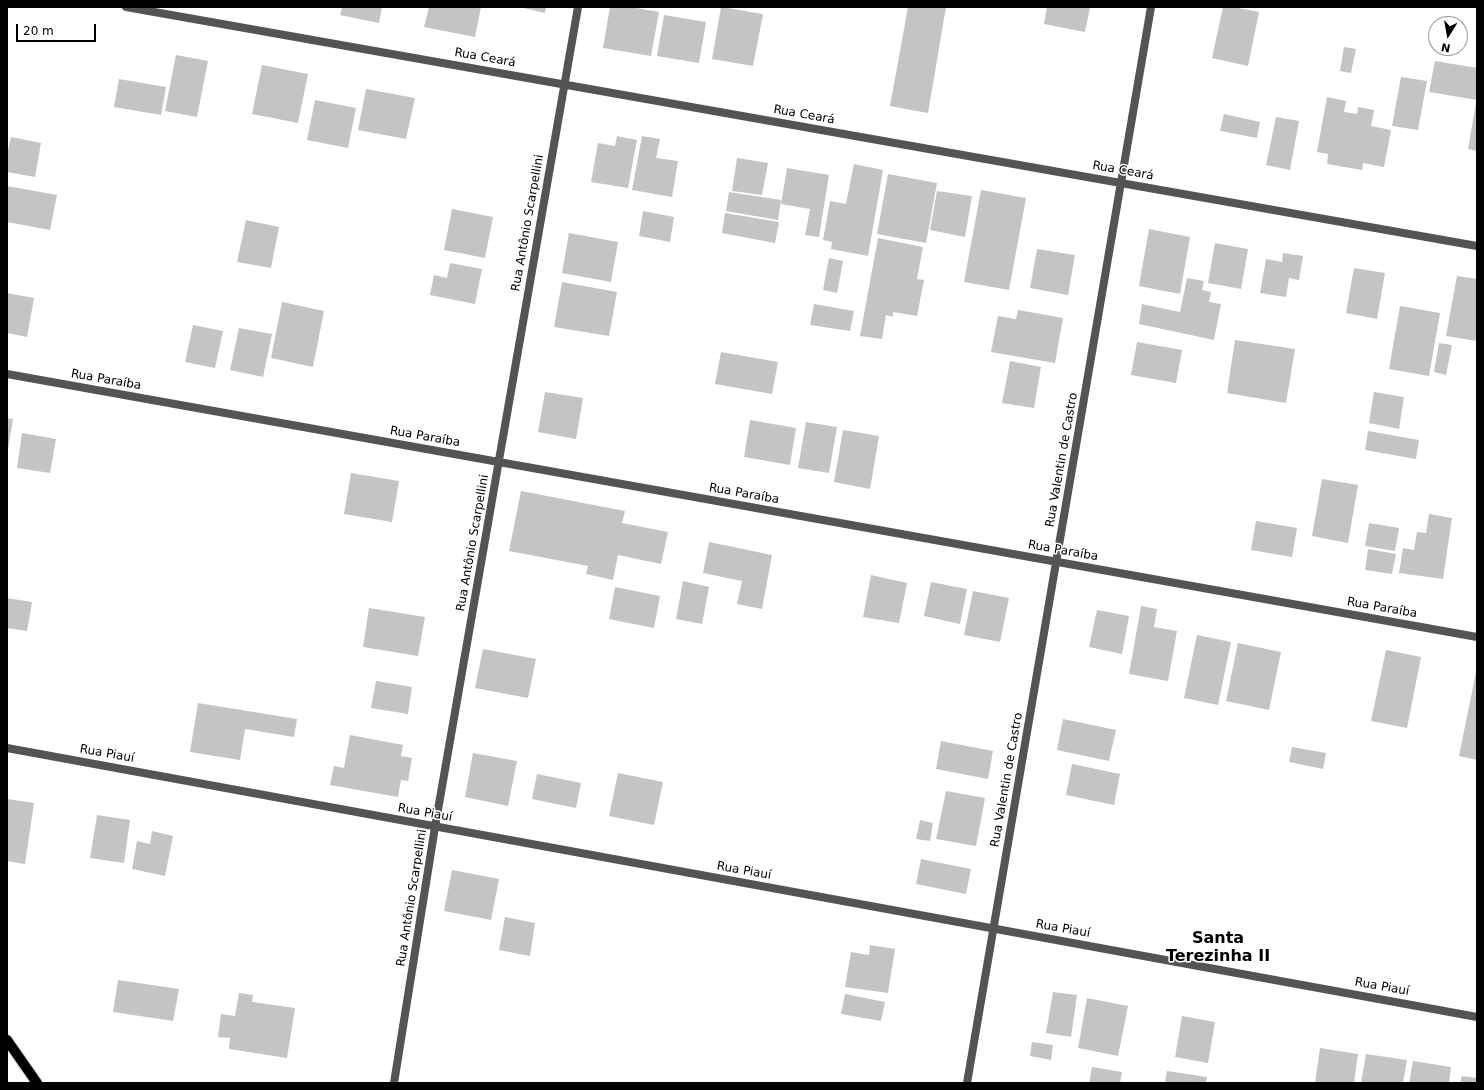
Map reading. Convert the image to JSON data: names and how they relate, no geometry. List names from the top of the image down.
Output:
{
  "streets": {
    "street": [
      "Rua Ceará",
      "Rua Antônio Scarpellini",
      "Rua Paraíba",
      "Rua Valentin de Castro",
      "Rua Piauí"
    ]
  },
  "crossings": [
    ["Rua Ceará", "Rua Antônio Scarpellini"],
    ["Rua Ceará", "Rua Valentin de Castro"],
    ["Rua Antônio Scarpellini", "Rua Paraíba"],
    ["Rua Antônio Scarpellini", "Rua Piauí"],
    ["Rua Paraíba", "Rua Valentin de Castro"],
    ["Rua Valentin de Castro", "Rua Piauí"]
  ],
  "districts": ["Santa Terezinha II"],
  "scale_bar": "20 m",
  "north": "bottom"
}
